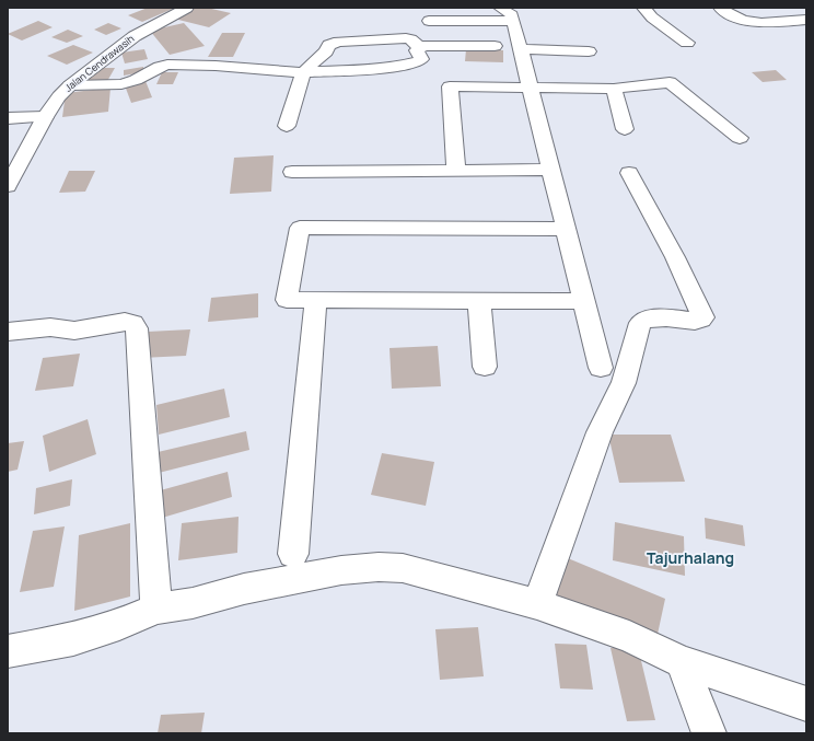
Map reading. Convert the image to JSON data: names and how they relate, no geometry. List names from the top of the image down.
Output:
{
  "streets": {
    "street": ["Jalan Cendrawasih"]
  },
  "districts": ["Tajurhalang"]
}
